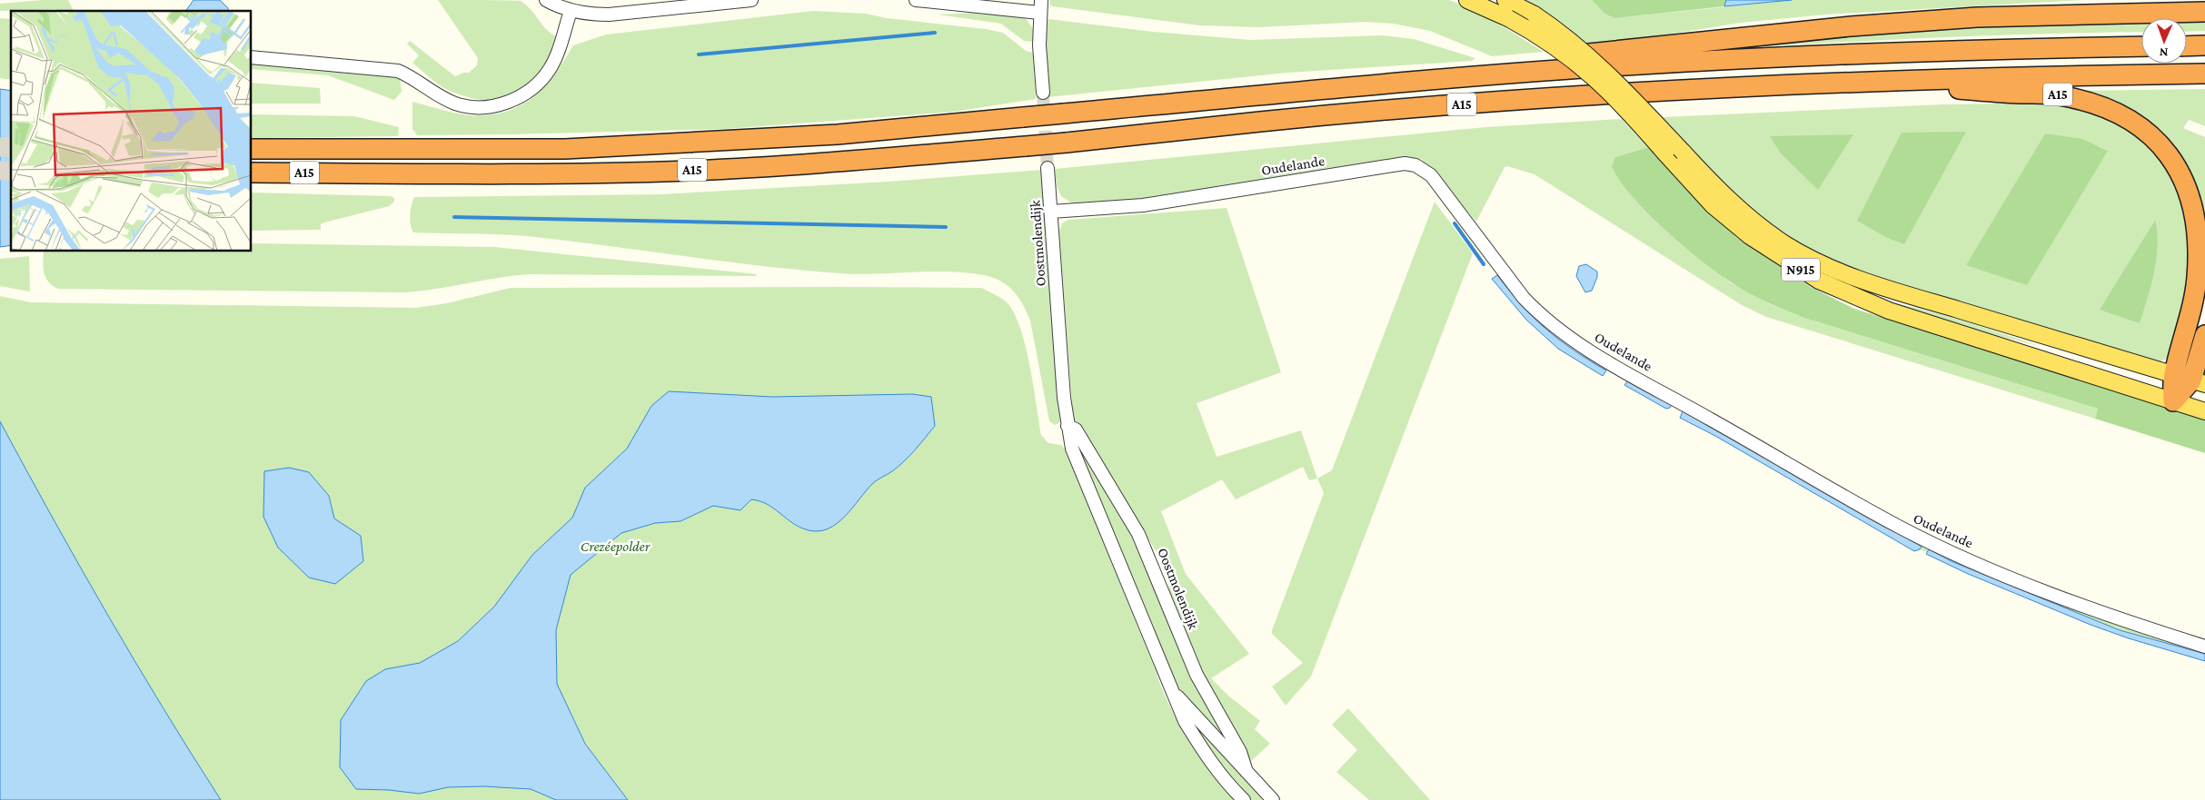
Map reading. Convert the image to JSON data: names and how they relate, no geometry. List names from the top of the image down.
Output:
{
  "streets": {
    "highway": ["A15"],
    "main road": ["N915"],
    "street": ["Oudelande", "Oostmolendijk"]
  },
  "crossings": [
    ["A15", "N915"],
    ["Oudelande", "Oostmolendijk"]
  ],
  "parks": ["Crezéepolder"],
  "north": "bottom"
}
